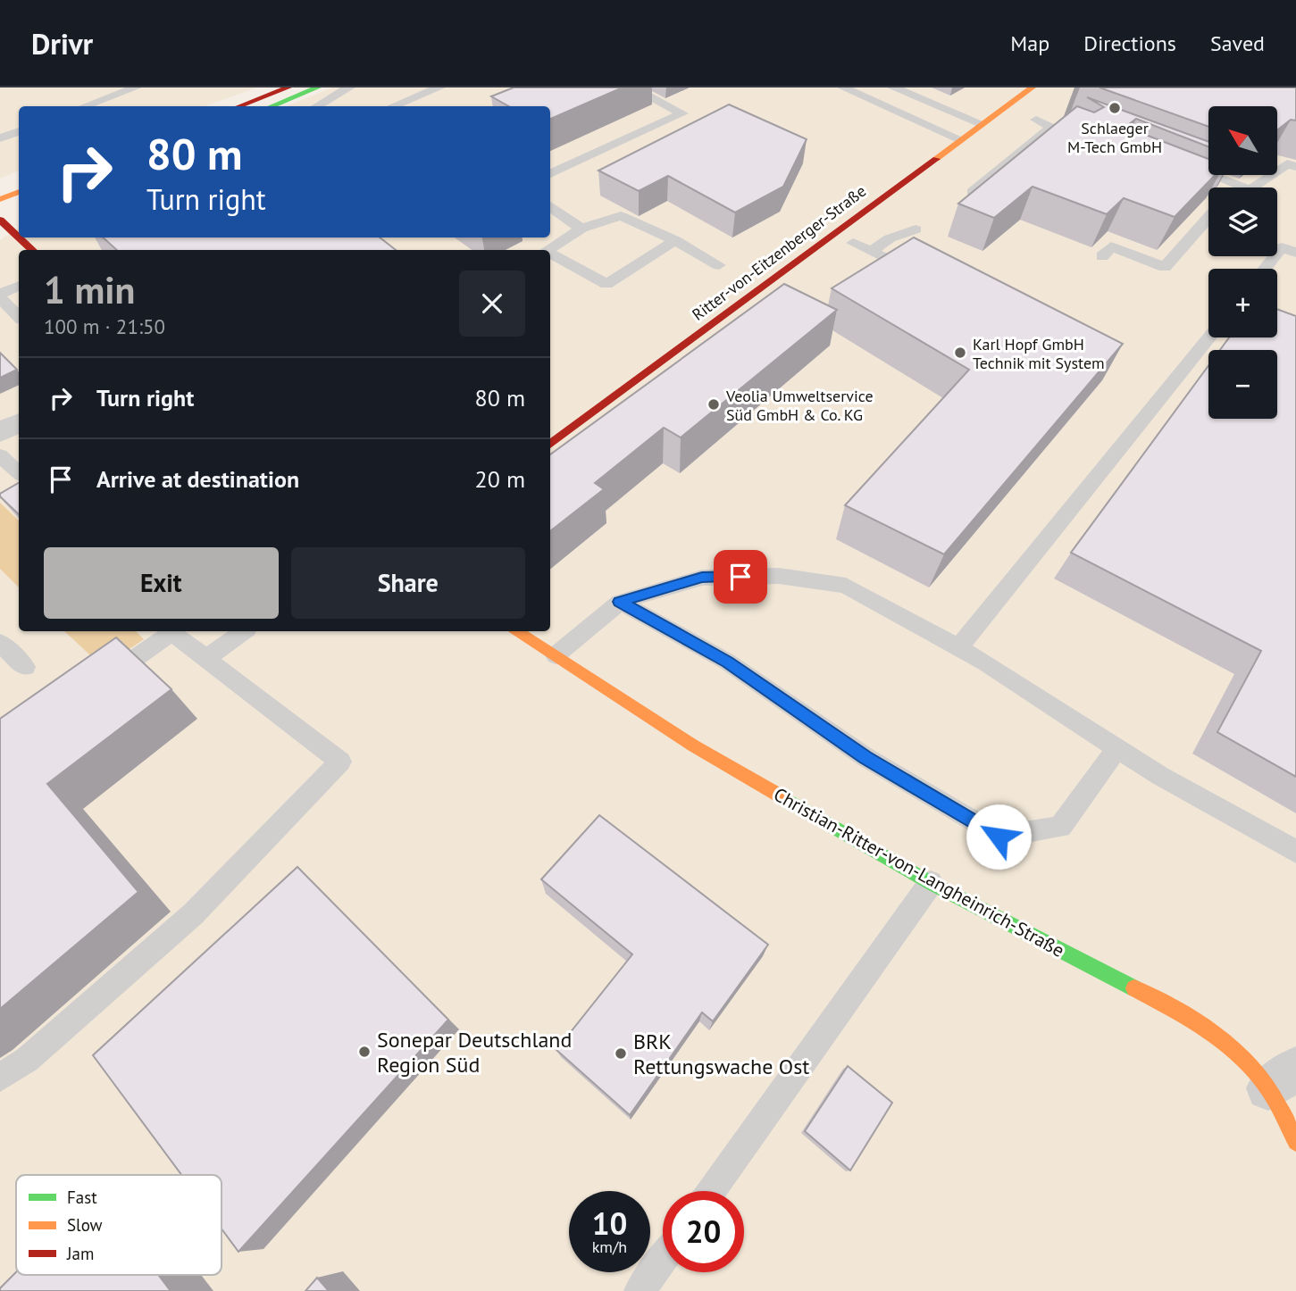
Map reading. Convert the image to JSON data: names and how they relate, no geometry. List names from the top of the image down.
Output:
{
  "streets": {
    "street": ["Ritter-von-Eitzenberger-Straße", "Christian-Ritter-von-Langheinrich-Straße"]
  },
  "places": [
    "Schlaeger M-Tech GmbH",
    "Karl Hopf GmbH Technik mit System",
    "Veolia Umweltservice Süd GmbH & Co. KG",
    "Sonepar Deutschland Region Süd",
    "BRK Rettungswache Ost"
  ],
  "legend": ["Fast", "Slow", "Jam"],
  "north": "top left",
  "page": {
    "header": "Drivr",
    "nav": ["Map", "Directions", "Saved"],
    "map_buttons": ["+", "−"],
    "turn": ["80 m", "Turn right"],
    "heading": ["1 min", "100 m · 21:50"],
    "list": [
      {
        "name": "Turn right",
        "value": "80 m"
      },
      {
        "name": "Arrive at destination",
        "value": "20 m"
      }
    ],
    "buttons": ["Exit", "Share"],
    "speed": "10 km/h",
    "limit": "20"
  }
}
